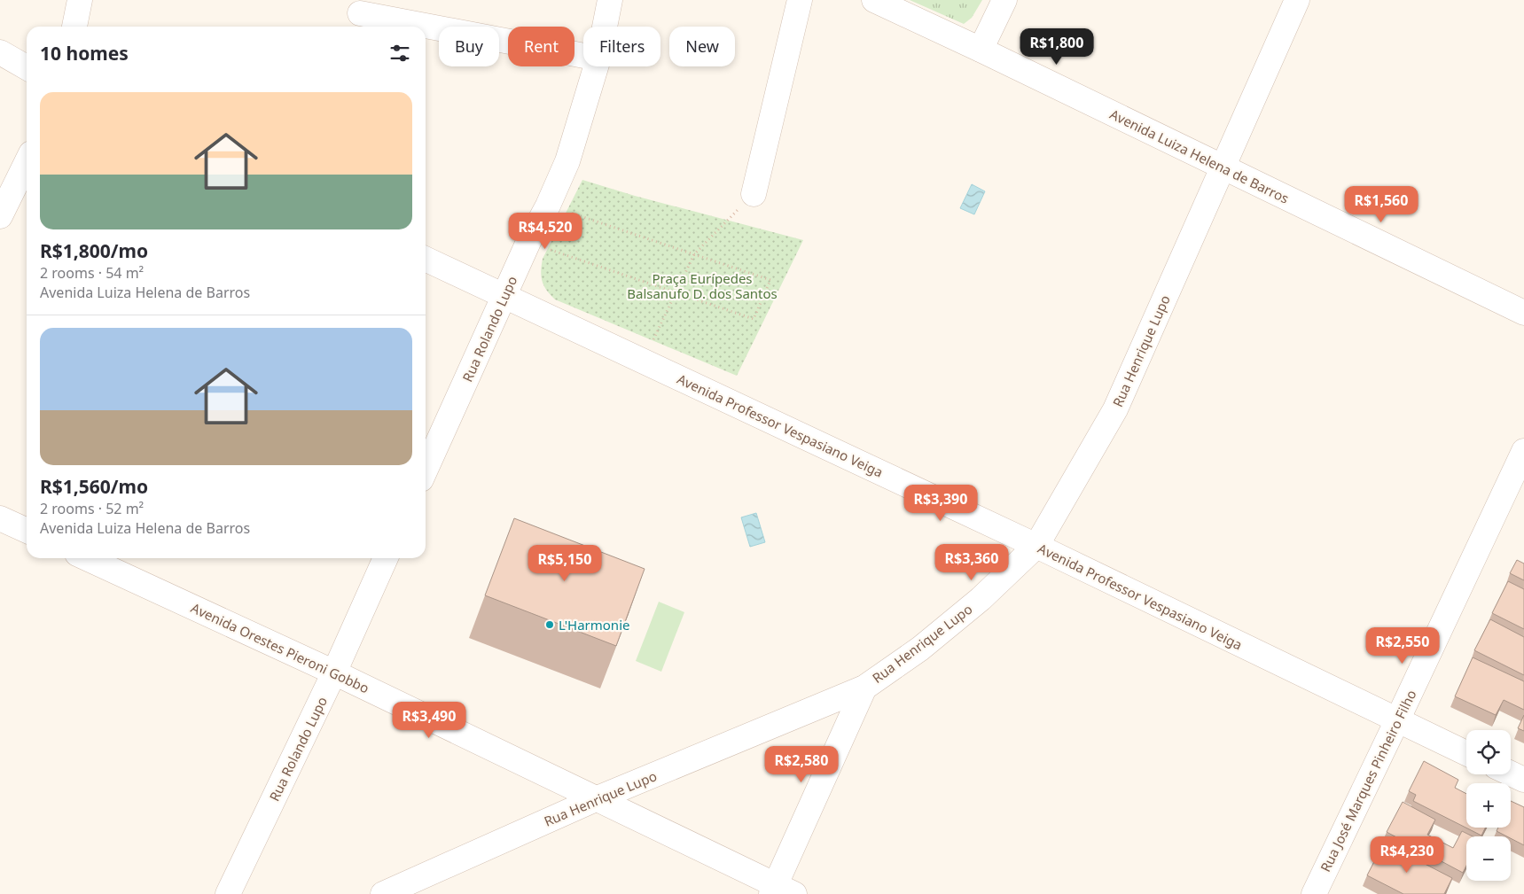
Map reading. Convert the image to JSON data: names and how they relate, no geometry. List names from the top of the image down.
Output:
{
  "streets": {
    "street": [
      "Avenida Luiza Helena de Barros",
      "Rua Rolando Lupo",
      "Rua Henrique Lupo",
      "Avenida Professor Vespasiano Veiga",
      "Avenida Orestes Pieroni Gobbo",
      "Rua José Marques Pinheiro Filho"
    ]
  },
  "crossings": [
    ["Avenida Luiza Helena de Barros", "Rua Henrique Lupo"],
    ["Rua Rolando Lupo", "Avenida Professor Vespasiano Veiga"],
    ["Rua Rolando Lupo", "Avenida Orestes Pieroni Gobbo"],
    ["Rua Henrique Lupo", "Avenida Professor Vespasiano Veiga"],
    ["Rua Henrique Lupo", "Avenida Orestes Pieroni Gobbo"],
    ["Avenida Professor Vespasiano Veiga", "Rua José Marques Pinheiro Filho"]
  ],
  "parks": ["Praça Eurípedes Balsanufo D. dos Santos"],
  "places": ["L'Harmonie"],
  "page": {
    "chip": [
      "Buy",
      "Rent",
      "Filters",
      "New"
    ],
    "heading": "10 homes",
    "price": [
      "R$1,800",
      "R$1,560",
      "R$4,520",
      "R$3,390",
      "R$3,360",
      "R$5,150",
      "R$2,550",
      "R$3,490",
      "R$2,580",
      "R$4,230"
    ],
    "list": [
      {
        "name": "R$1,800/mo",
        "note": "2 rooms · 54 m² · Avenida Luiza Helena de Barros"
      },
      {
        "name": "R$1,560/mo",
        "note": "2 rooms · 52 m² · Avenida Luiza Helena de Barros"
      }
    ],
    "map_buttons": ["+", "−"]
  }
}
